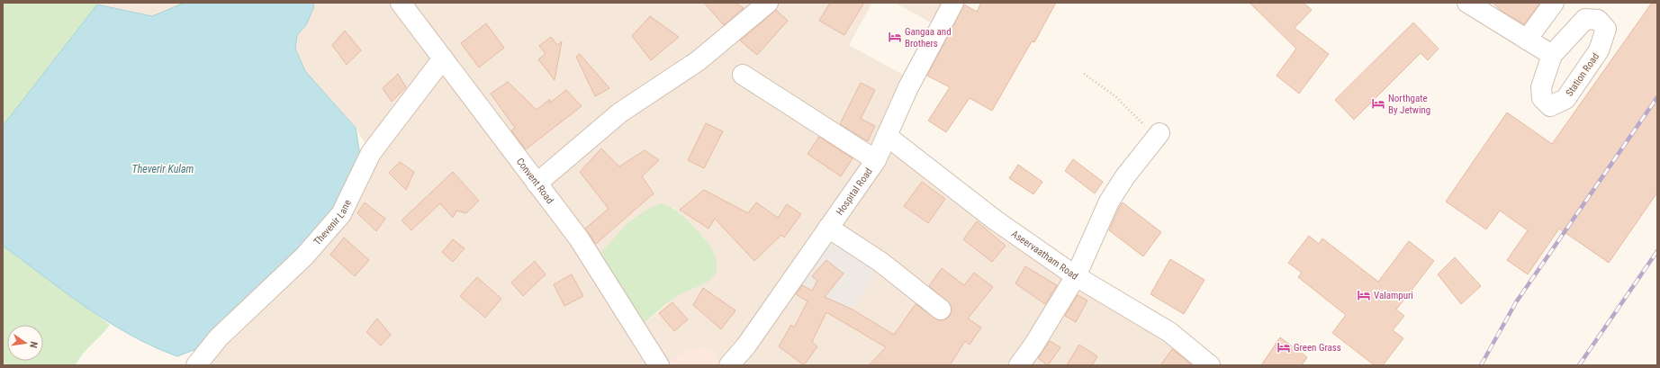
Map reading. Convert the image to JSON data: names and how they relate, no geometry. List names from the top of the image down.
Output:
{
  "streets": {
    "street": [
      "Convent Road",
      "Hospital Road",
      "Thevenir Lane",
      "Aseervaatham Road"
    ]
  },
  "crossings": [
    ["Convent Road", "Thevenir Lane"],
    ["Hospital Road", "Aseervaatham Road"]
  ],
  "water": ["Theverir Kulam"],
  "places": {
    "hotel": [
      "Gangaa and Brothers",
      "Northgate By Jetwing",
      "Valampuri",
      "Green Grass"
    ]
  },
  "north": "right"
}
